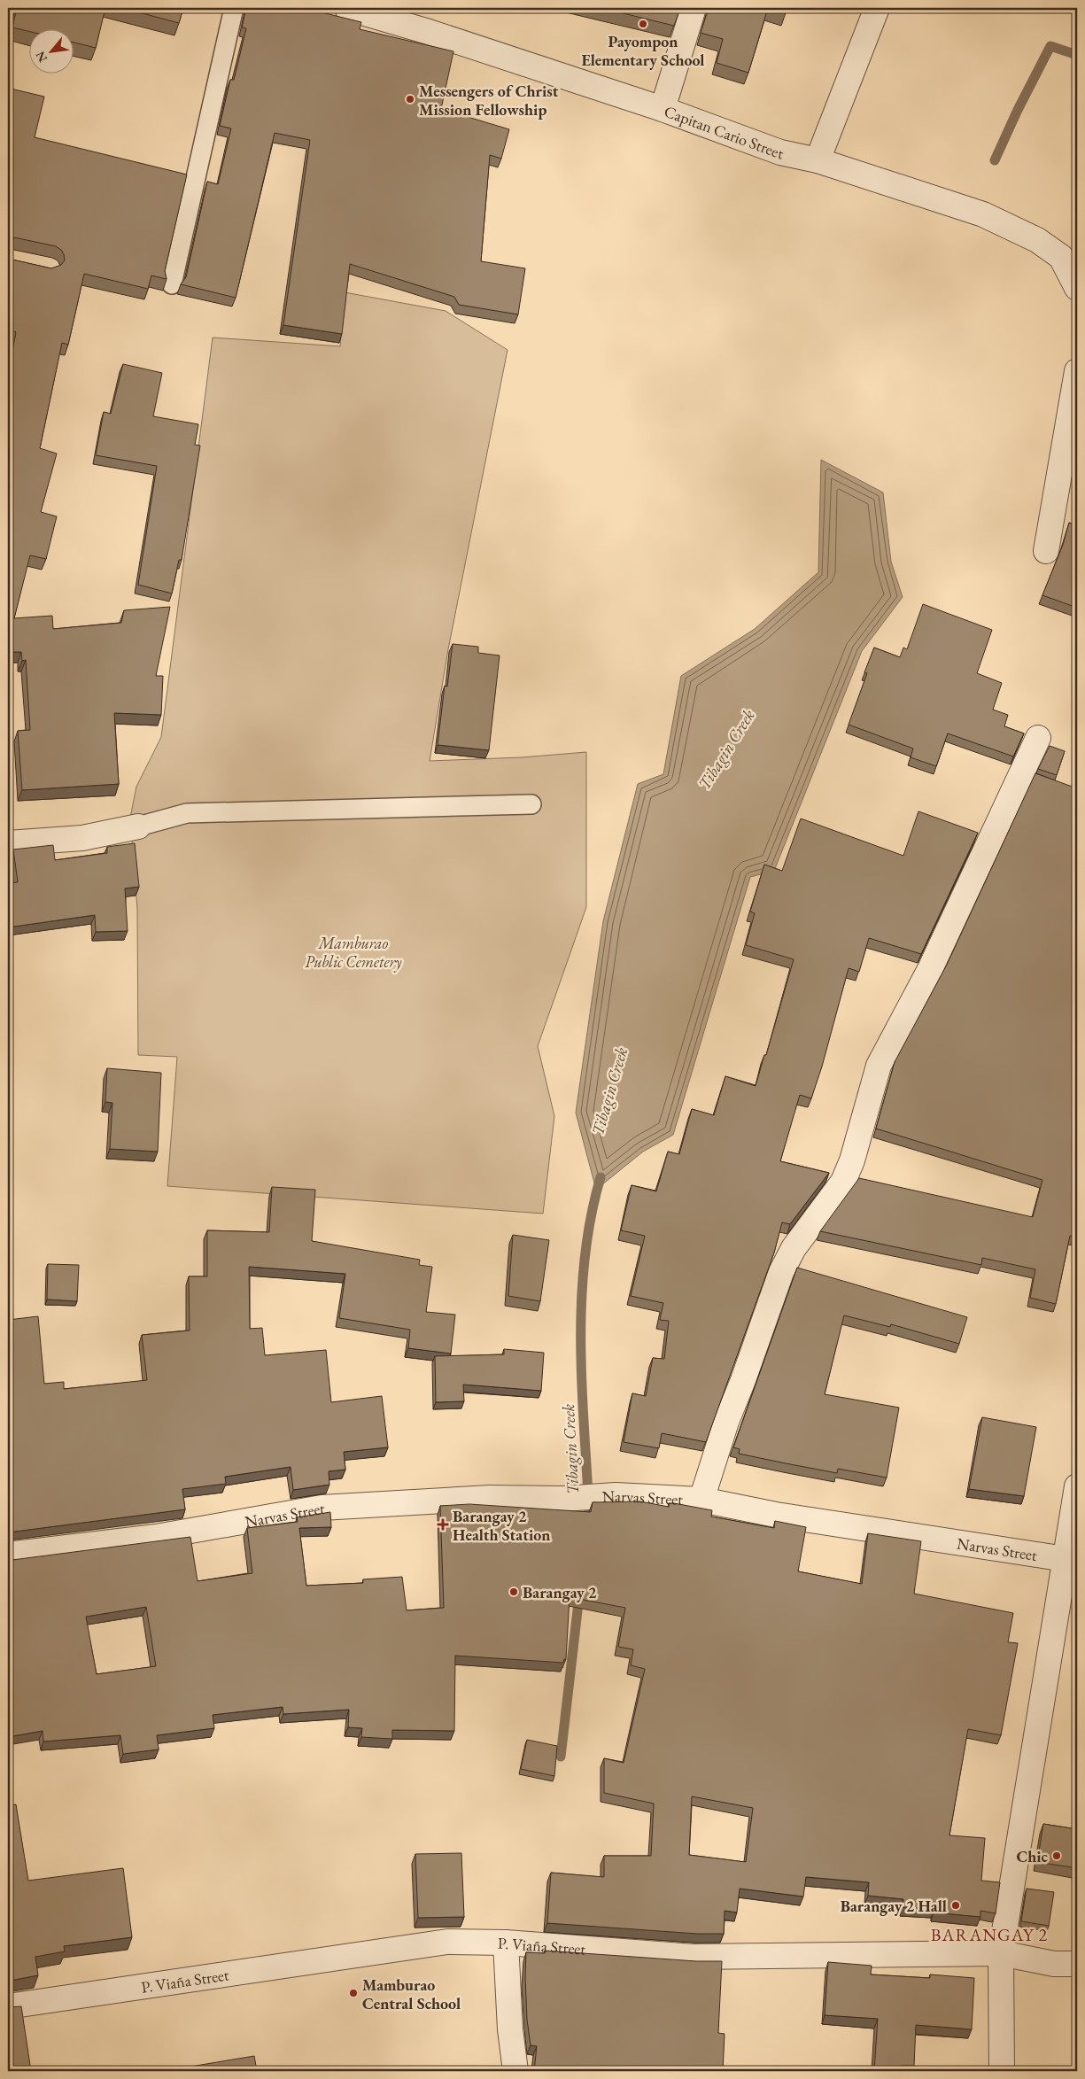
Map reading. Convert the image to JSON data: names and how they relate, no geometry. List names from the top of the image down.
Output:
{
  "streets": {
    "street": ["Capitan Cario Street", "Narvas Street", "P. Viaña Street"]
  },
  "districts": ["BARANGAY 2"],
  "water": ["Tibagin Creek"],
  "parks": ["Mamburao Public Cemetery"],
  "places": {
    "other": [
      "Payompon Elementary School",
      "Messengers of Christ Mission Fellowship",
      "Barangay 2",
      "Chic",
      "Barangay 2 Hall",
      "Mamburao Central School"
    ],
    "health": ["Barangay 2 Health Station"]
  },
  "north": "bottom left"
}
